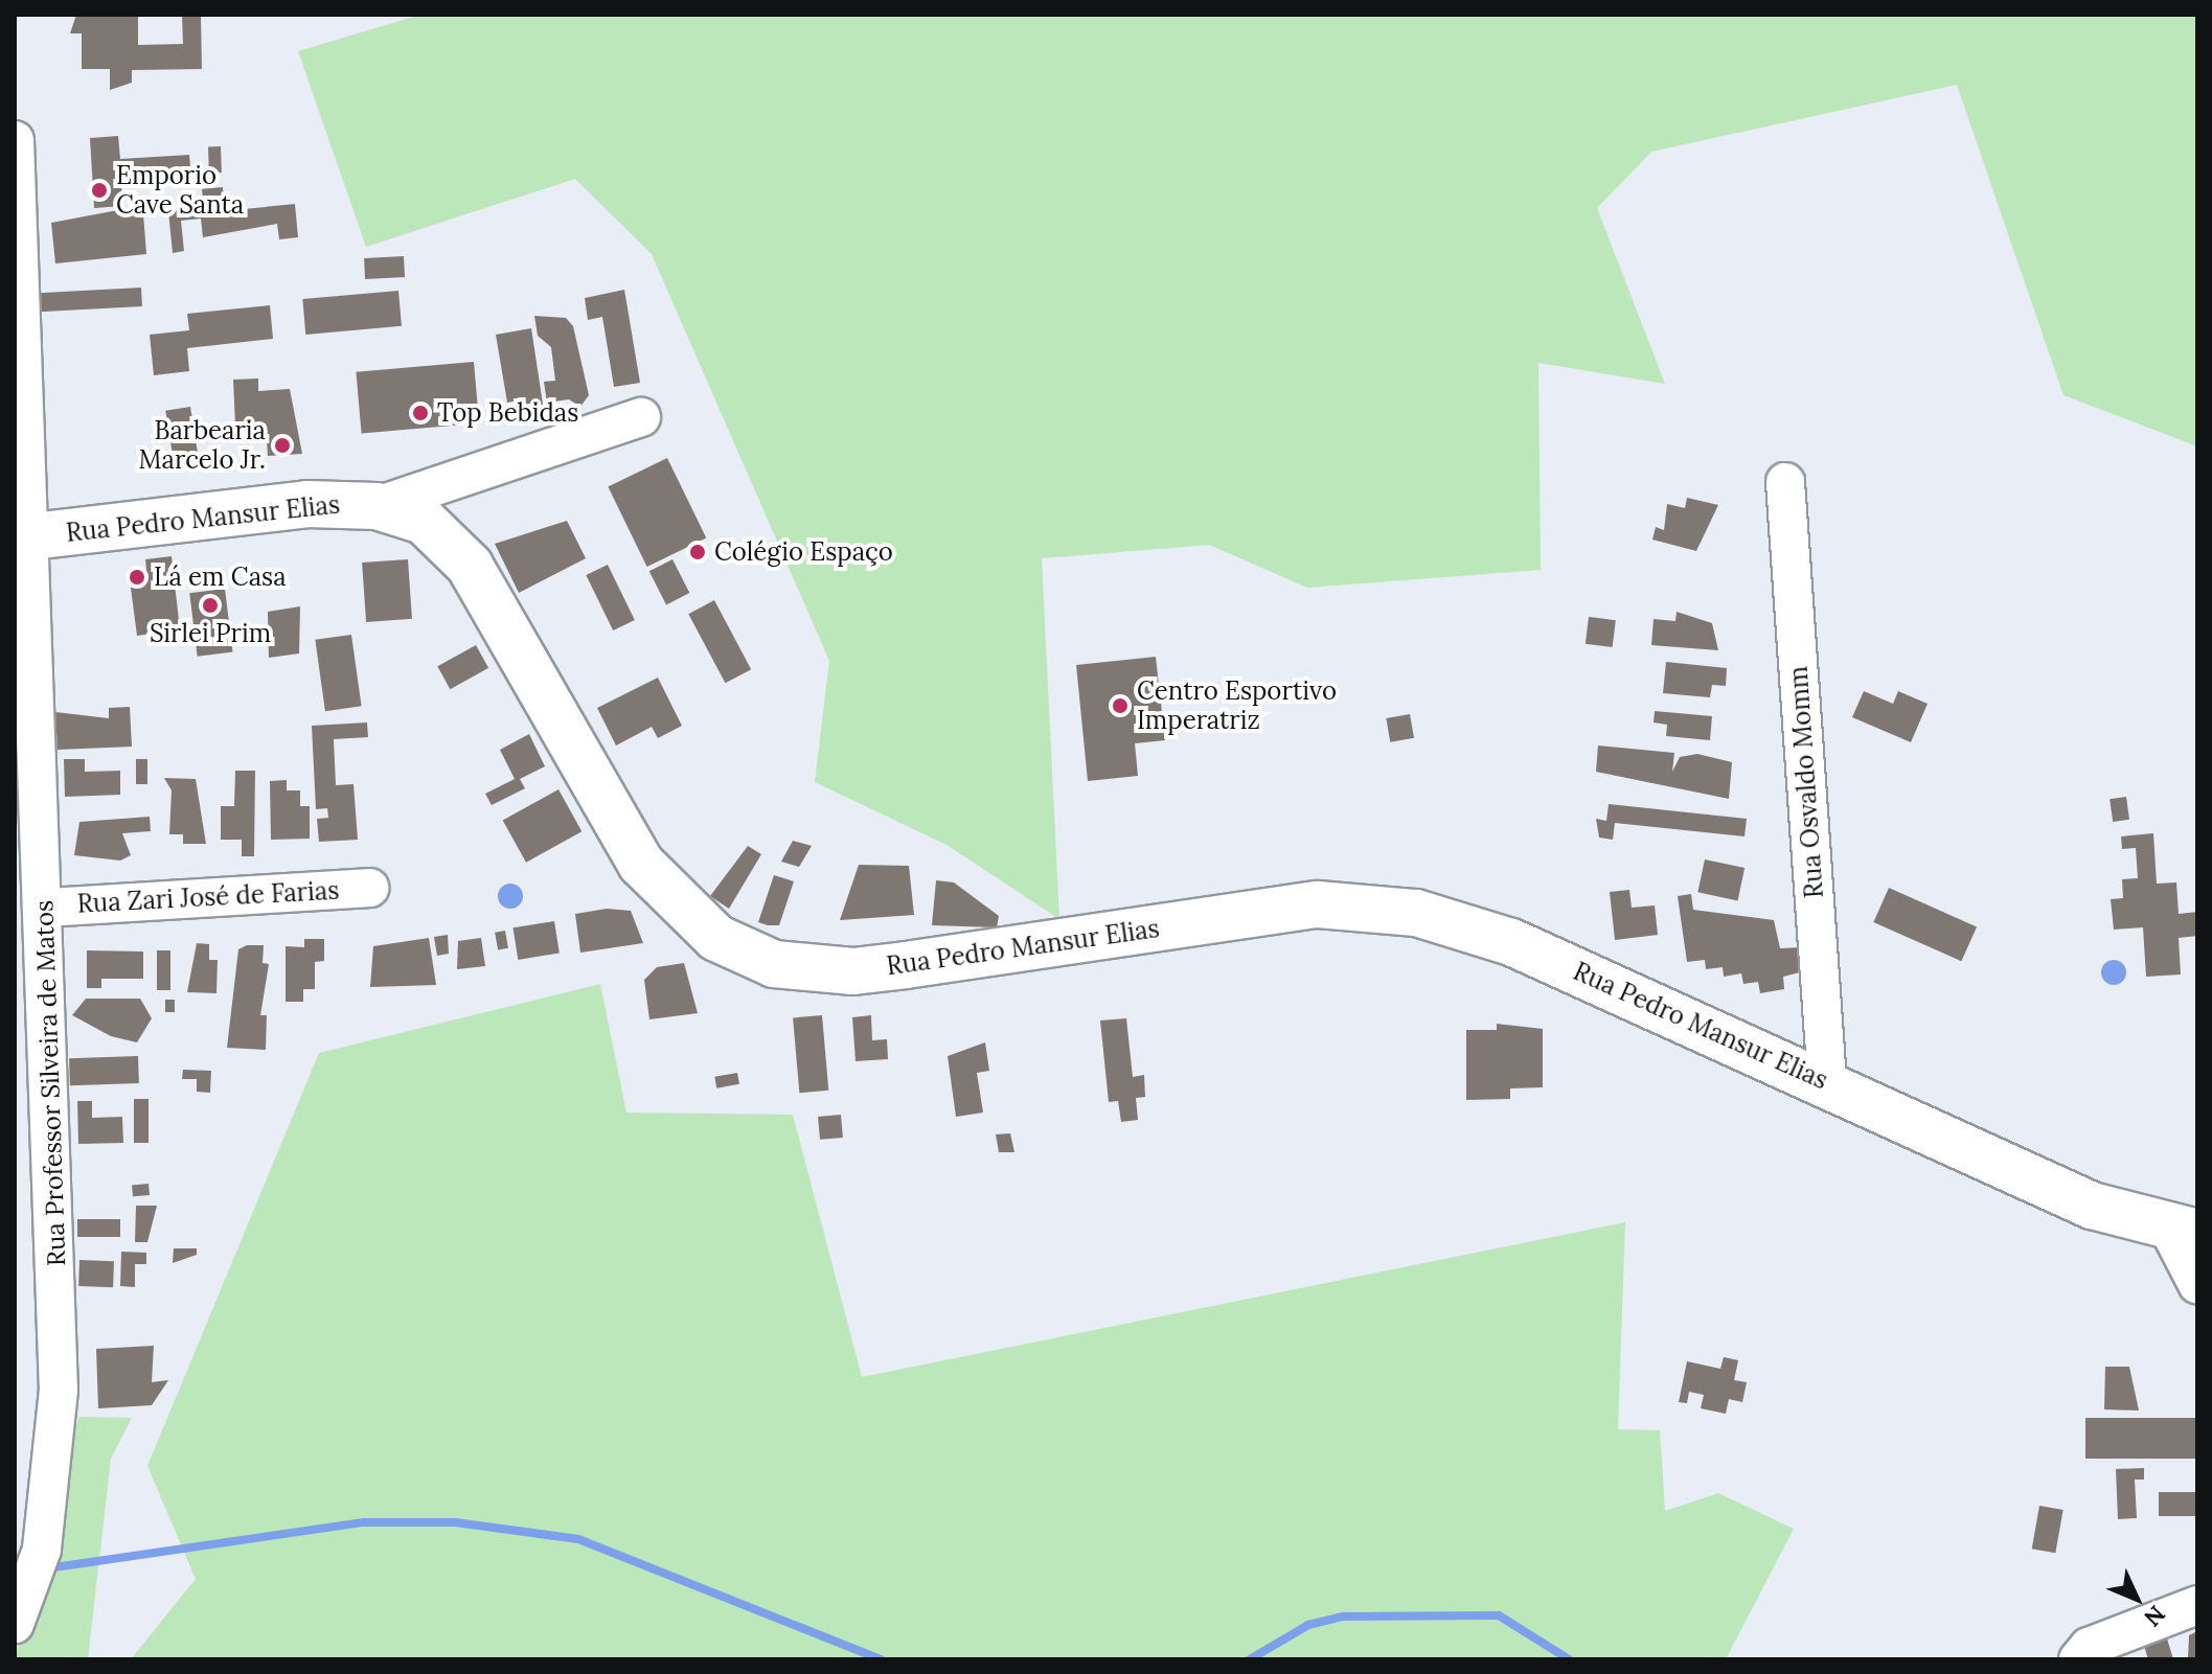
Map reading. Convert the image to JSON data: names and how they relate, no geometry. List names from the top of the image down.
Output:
{
  "streets": {
    "main road": ["Rua Pedro Mansur Elias"],
    "street": ["Rua Osvaldo Momm", "Rua Zari José de Farias", "Rua Professor Silveira de Matos"]
  },
  "crossings": [
    ["Rua Pedro Mansur Elias", "Rua Osvaldo Momm"],
    ["Rua Pedro Mansur Elias", "Rua Professor Silveira de Matos"],
    ["Rua Zari José de Farias", "Rua Professor Silveira de Matos"]
  ],
  "places": [
    "Emporio Cave Santa",
    "Top Bebidas",
    "Barbearia Marcelo Jr.",
    "Colégio Espaço",
    "Lá em Casa",
    "Sirlei Prim",
    "Centro Esportivo Imperatriz"
  ],
  "north": "bottom right"
}
